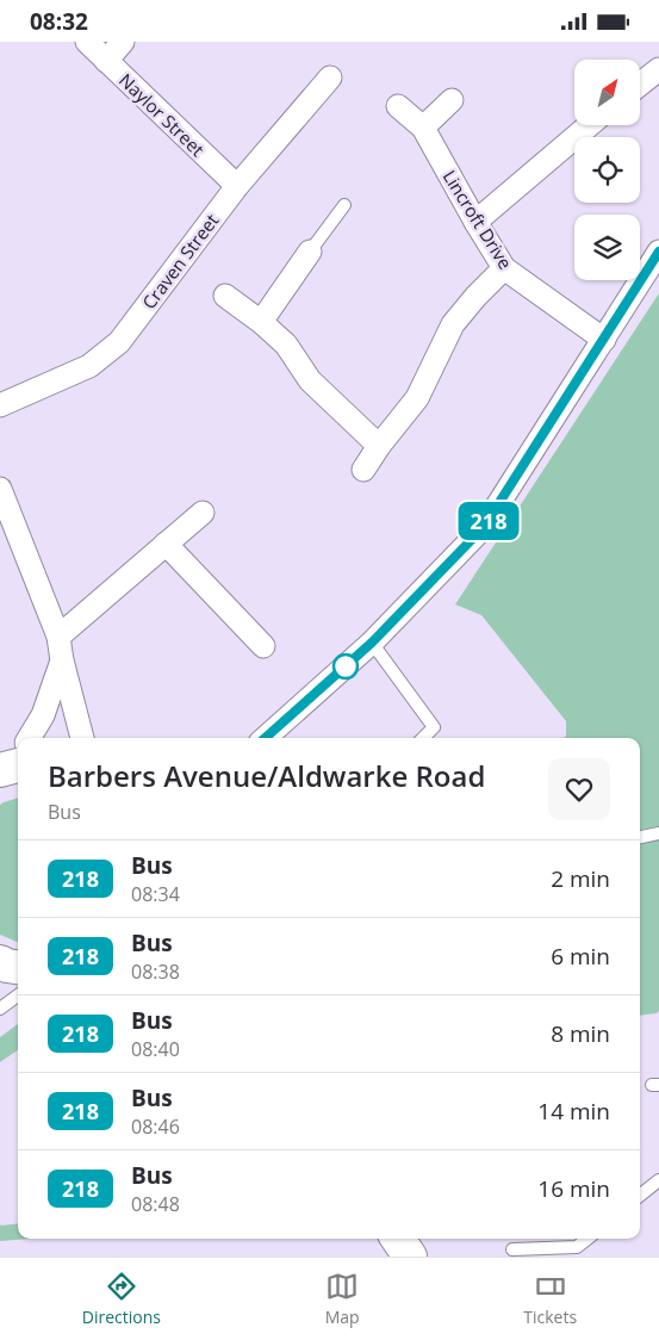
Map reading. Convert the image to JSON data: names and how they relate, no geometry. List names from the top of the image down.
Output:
{
  "streets": {
    "street": ["Naylor Street", "Lincroft Drive", "Craven Street"]
  },
  "crossings": [
    ["Naylor Street", "Craven Street"]
  ],
  "lines": ["bus line 218"],
  "north": "top right",
  "page": {
    "status": "08:32",
    "on_map": "218",
    "heading": ["Barbers Avenue/Aldwarke Road", "Bus"],
    "list": [
      {
        "mark": "218",
        "name": "Bus",
        "note": "08:34",
        "value": "2 min"
      },
      {
        "mark": "218",
        "name": "Bus",
        "note": "08:38",
        "value": "6 min"
      },
      {
        "mark": "218",
        "name": "Bus",
        "note": "08:40",
        "value": "8 min"
      },
      {
        "mark": "218",
        "name": "Bus",
        "note": "08:46",
        "value": "14 min"
      },
      {
        "mark": "218",
        "name": "Bus",
        "note": "08:48",
        "value": "16 min"
      }
    ],
    "tabs": ["Directions", "Map", "Tickets"]
  }
}
